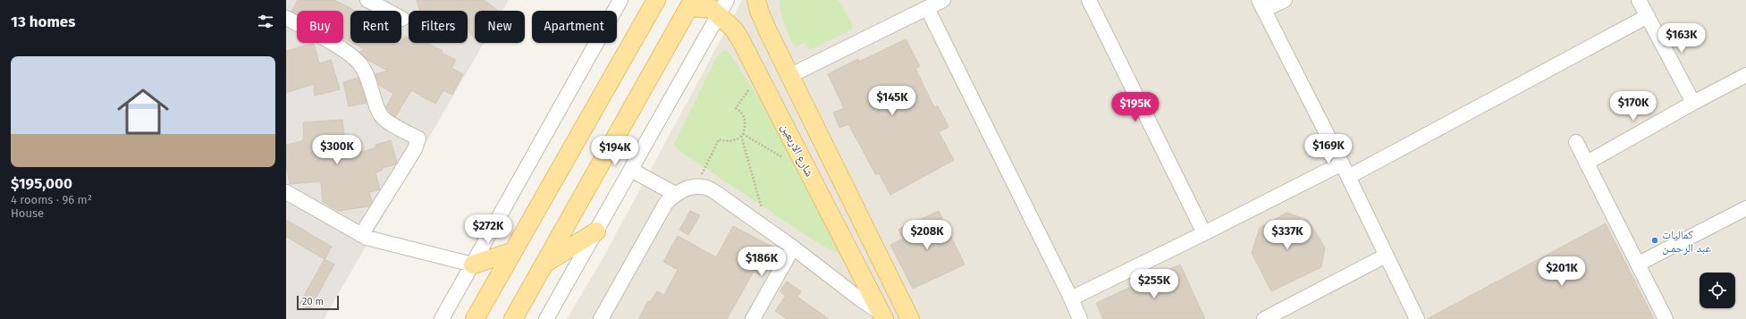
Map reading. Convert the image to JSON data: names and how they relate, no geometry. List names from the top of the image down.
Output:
{
  "streets": {
    "main road": ["شارع الاربعين"]
  },
  "places": ["كماليات عبد الرحمـن"],
  "scale_bar": "20 m",
  "page": {
    "heading": "13 homes",
    "chip": [
      "Buy",
      "Rent",
      "Filters",
      "New",
      "Apartment"
    ],
    "price": [
      "$163K",
      "$145K",
      "$170K",
      "$195K",
      "$169K",
      "$300K",
      "$194K",
      "$272K",
      "$208K",
      "$337K",
      "$186K",
      "$201K",
      "$255K"
    ],
    "list": [
      {
        "name": "$195,000",
        "note": "4 rooms · 96 m² · House"
      }
    ],
    "scale": "20 m"
  }
}
